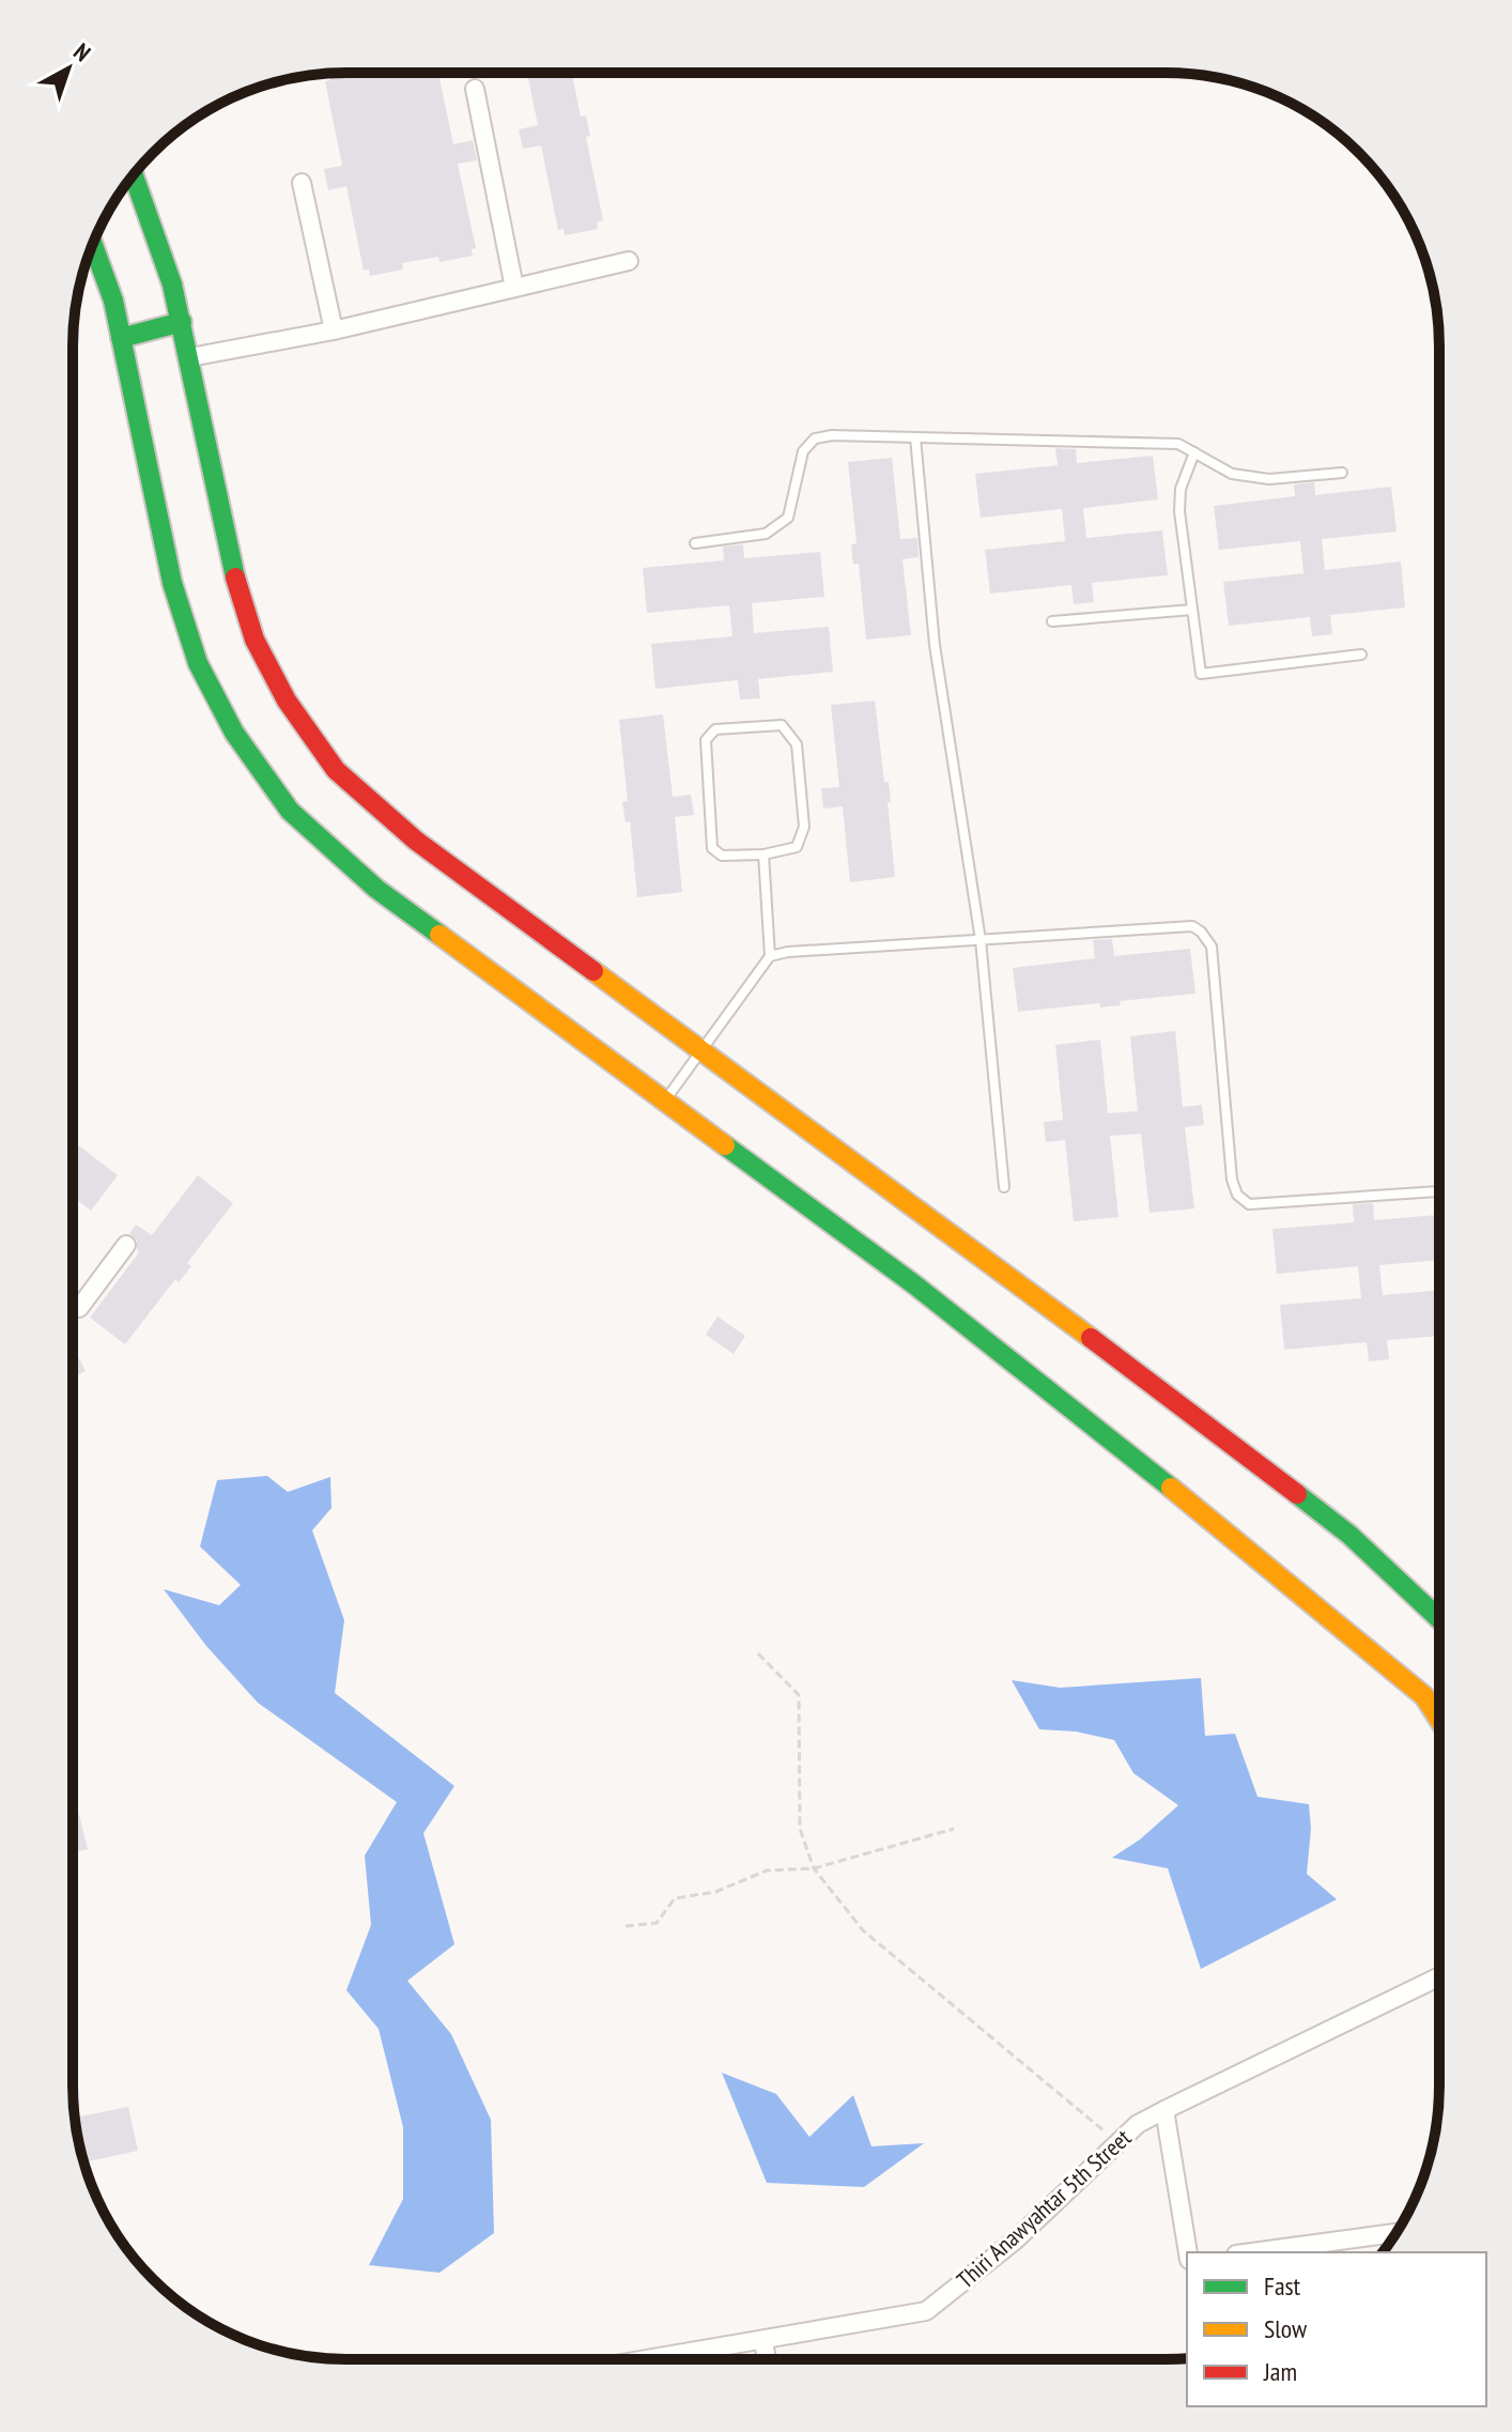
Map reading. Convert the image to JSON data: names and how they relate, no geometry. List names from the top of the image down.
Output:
{
  "streets": {
    "street": ["Thiri Anawyahtar 5th Street"]
  },
  "legend": ["Fast", "Slow", "Jam"],
  "north": "top right"
}
